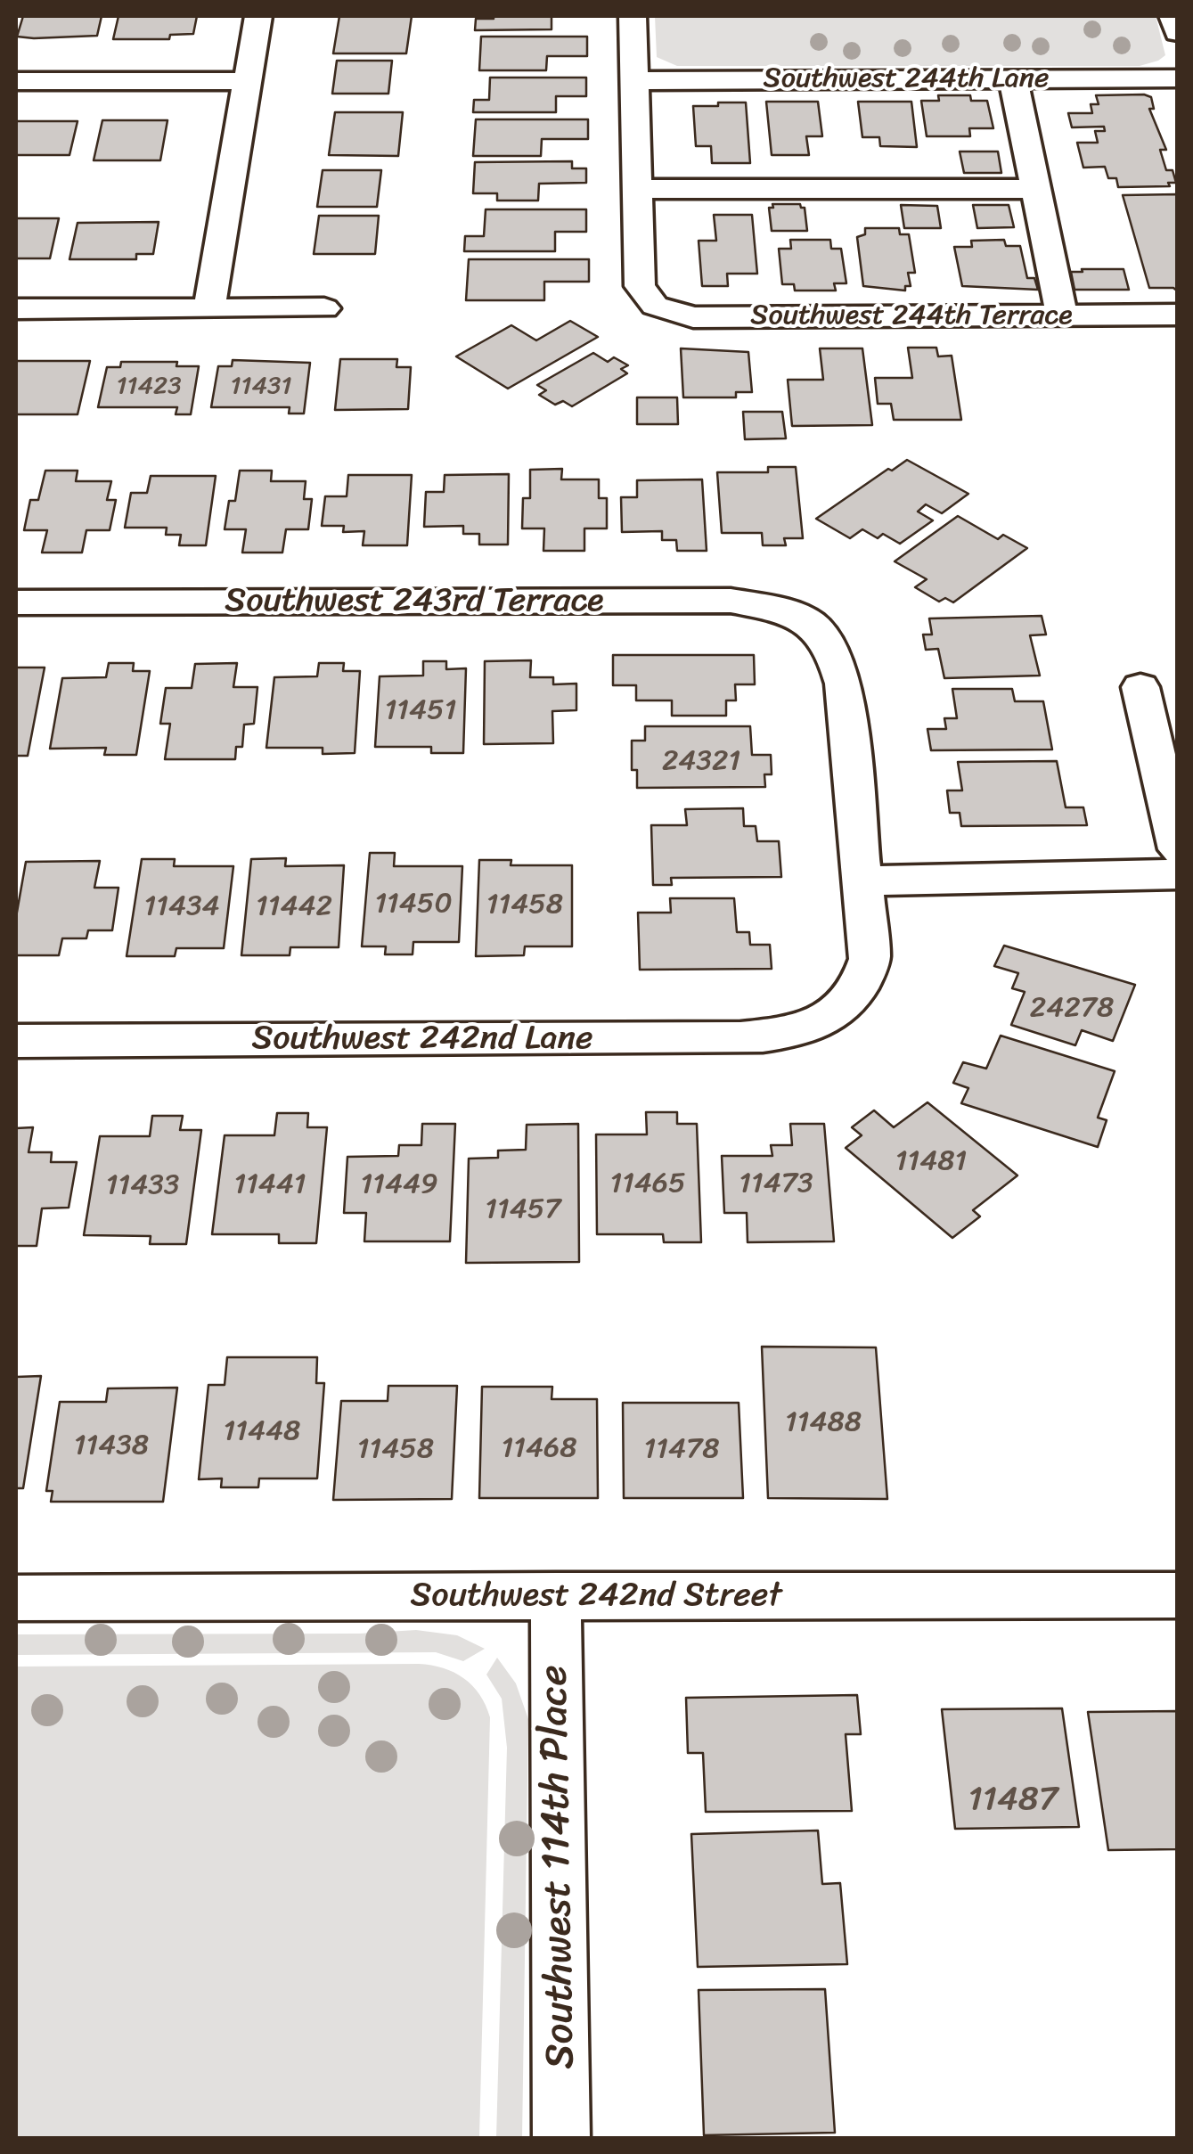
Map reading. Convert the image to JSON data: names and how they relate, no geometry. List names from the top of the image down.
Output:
{
  "streets": {
    "street": [
      "Southwest 244th Lane",
      "Southwest 244th Terrace",
      "Southwest 243rd Terrace",
      "Southwest 242nd Lane",
      "Southwest 242nd Street",
      "Southwest 114th Place"
    ]
  },
  "crossings": [
    ["Southwest 243rd Terrace", "Southwest 242nd Lane"],
    ["Southwest 242nd Street", "Southwest 114th Place"]
  ],
  "house_numbers": [
    "11423",
    "11431",
    "11451",
    "24321",
    "11450",
    "11458",
    "11434",
    "11442",
    "24278",
    "11481",
    "11465",
    "11473",
    "11441",
    "11449",
    "11433",
    "11457",
    "11488",
    "11448",
    "11438",
    "11468",
    "11458",
    "11478",
    "11487"
  ]
}
